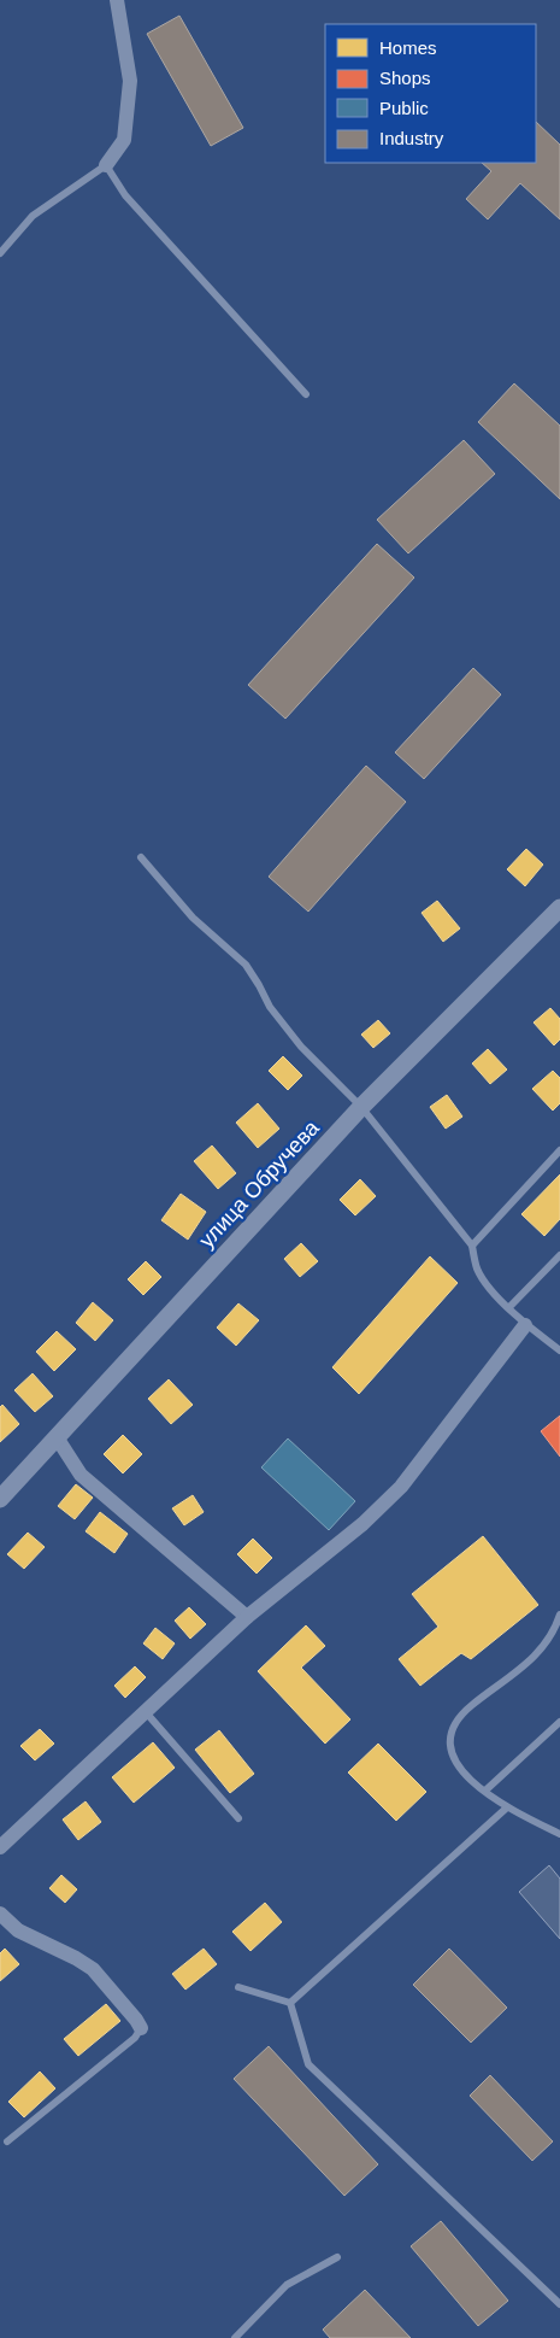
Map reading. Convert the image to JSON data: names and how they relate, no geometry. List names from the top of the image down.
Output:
{
  "streets": {
    "street": ["улица Обручева"]
  },
  "legend": [
    "Homes",
    "Shops",
    "Public",
    "Industry"
  ]
}
